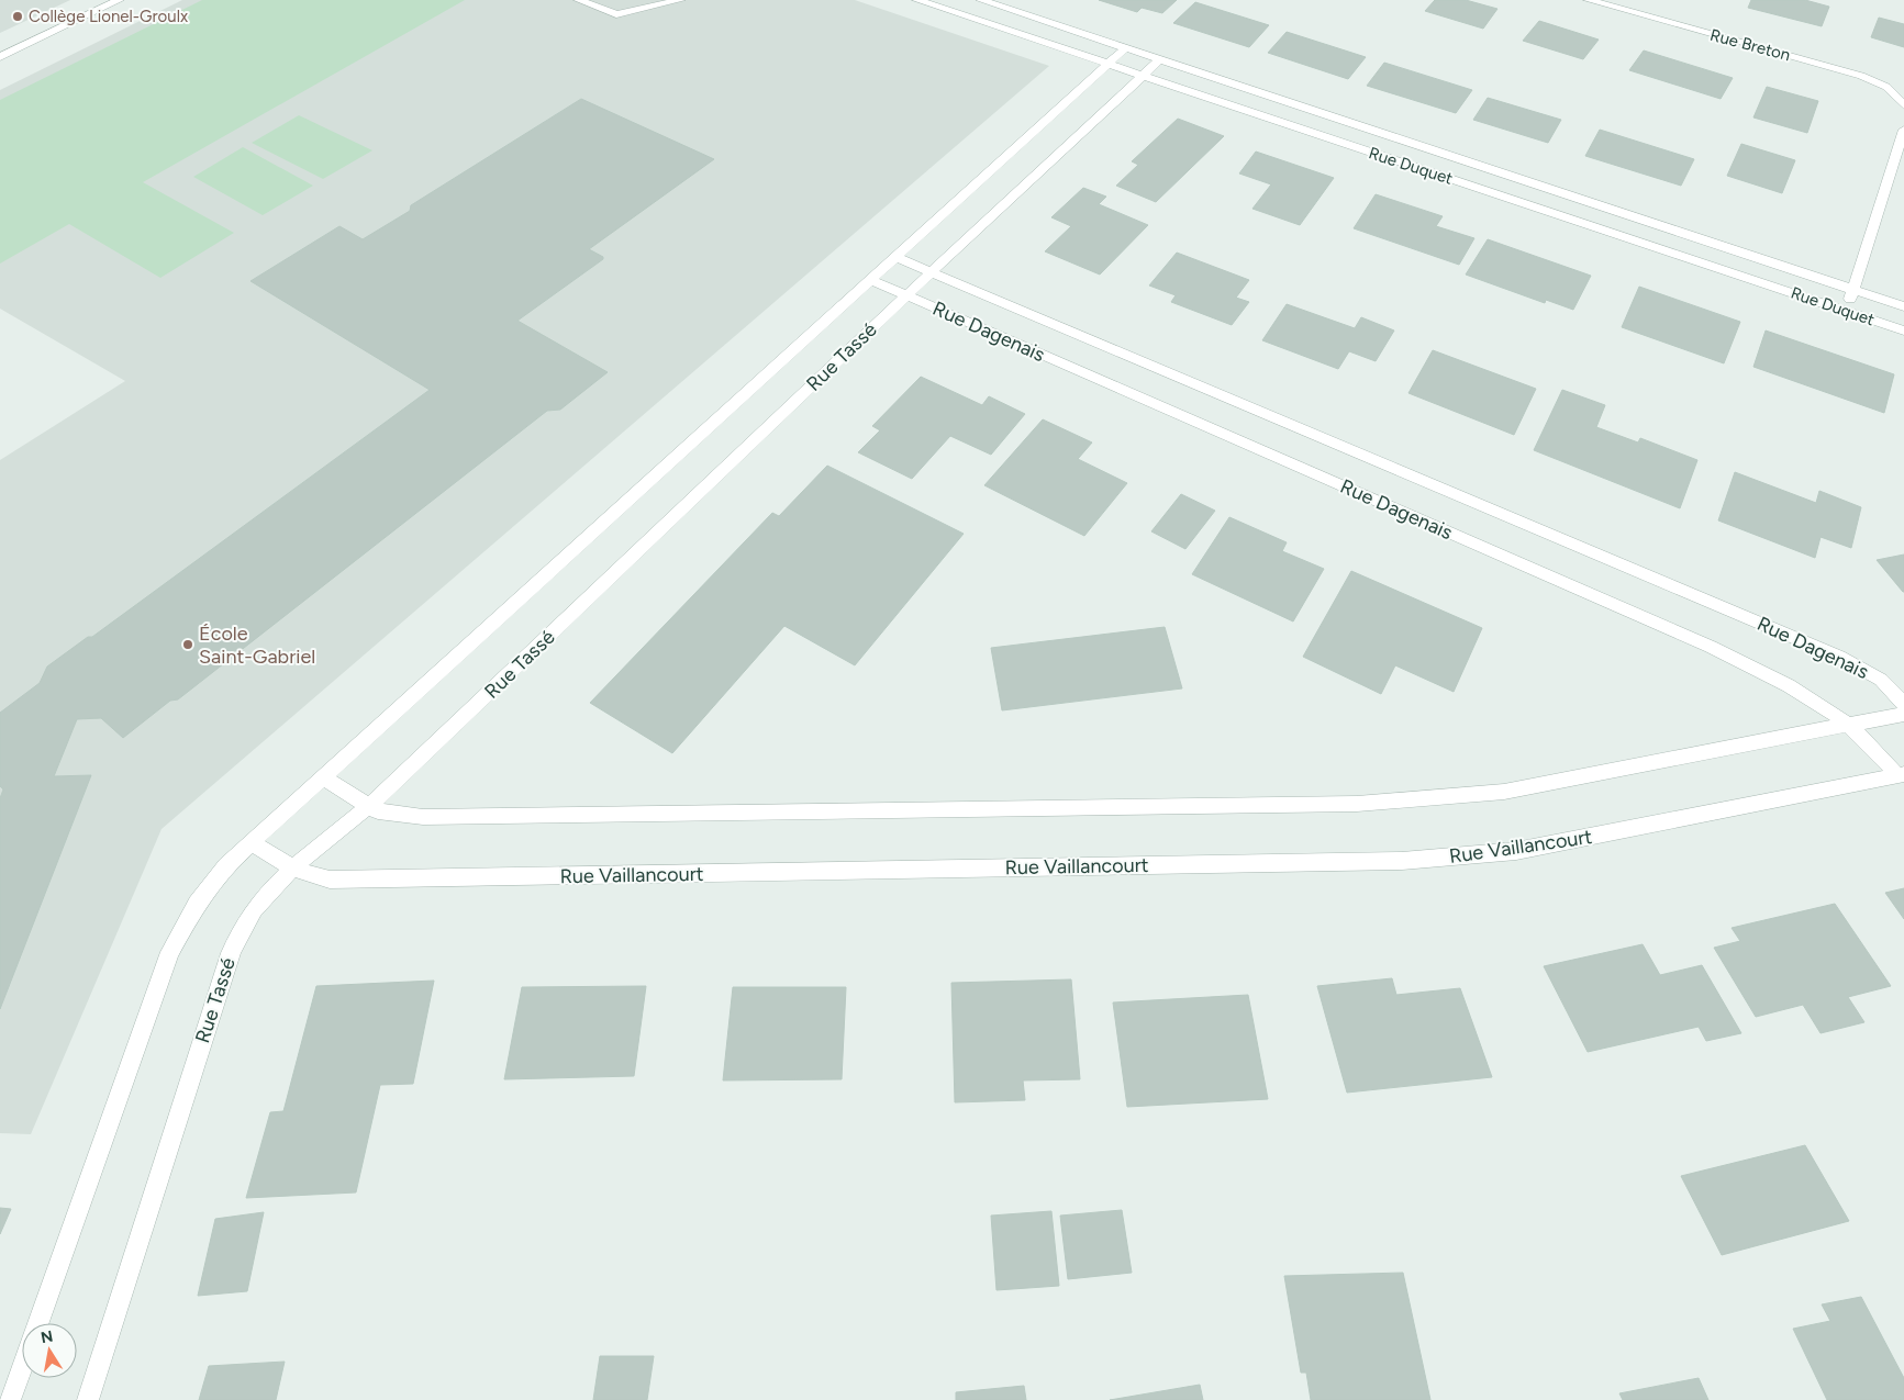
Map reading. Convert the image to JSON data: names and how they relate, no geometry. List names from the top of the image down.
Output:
{
  "streets": {
    "street": [
      "Rue Breton",
      "Rue Duquet",
      "Rue Dagenais",
      "Rue Tassé",
      "Rue Vaillancourt"
    ]
  },
  "crossings": [
    ["Rue Duquet", "Rue Tassé"],
    ["Rue Dagenais", "Rue Tassé"],
    ["Rue Dagenais", "Rue Vaillancourt"],
    ["Rue Tassé", "Rue Vaillancourt"]
  ],
  "places": ["Collège Lionel-Groulx", "École Saint-Gabriel"],
  "north": "top"
}
